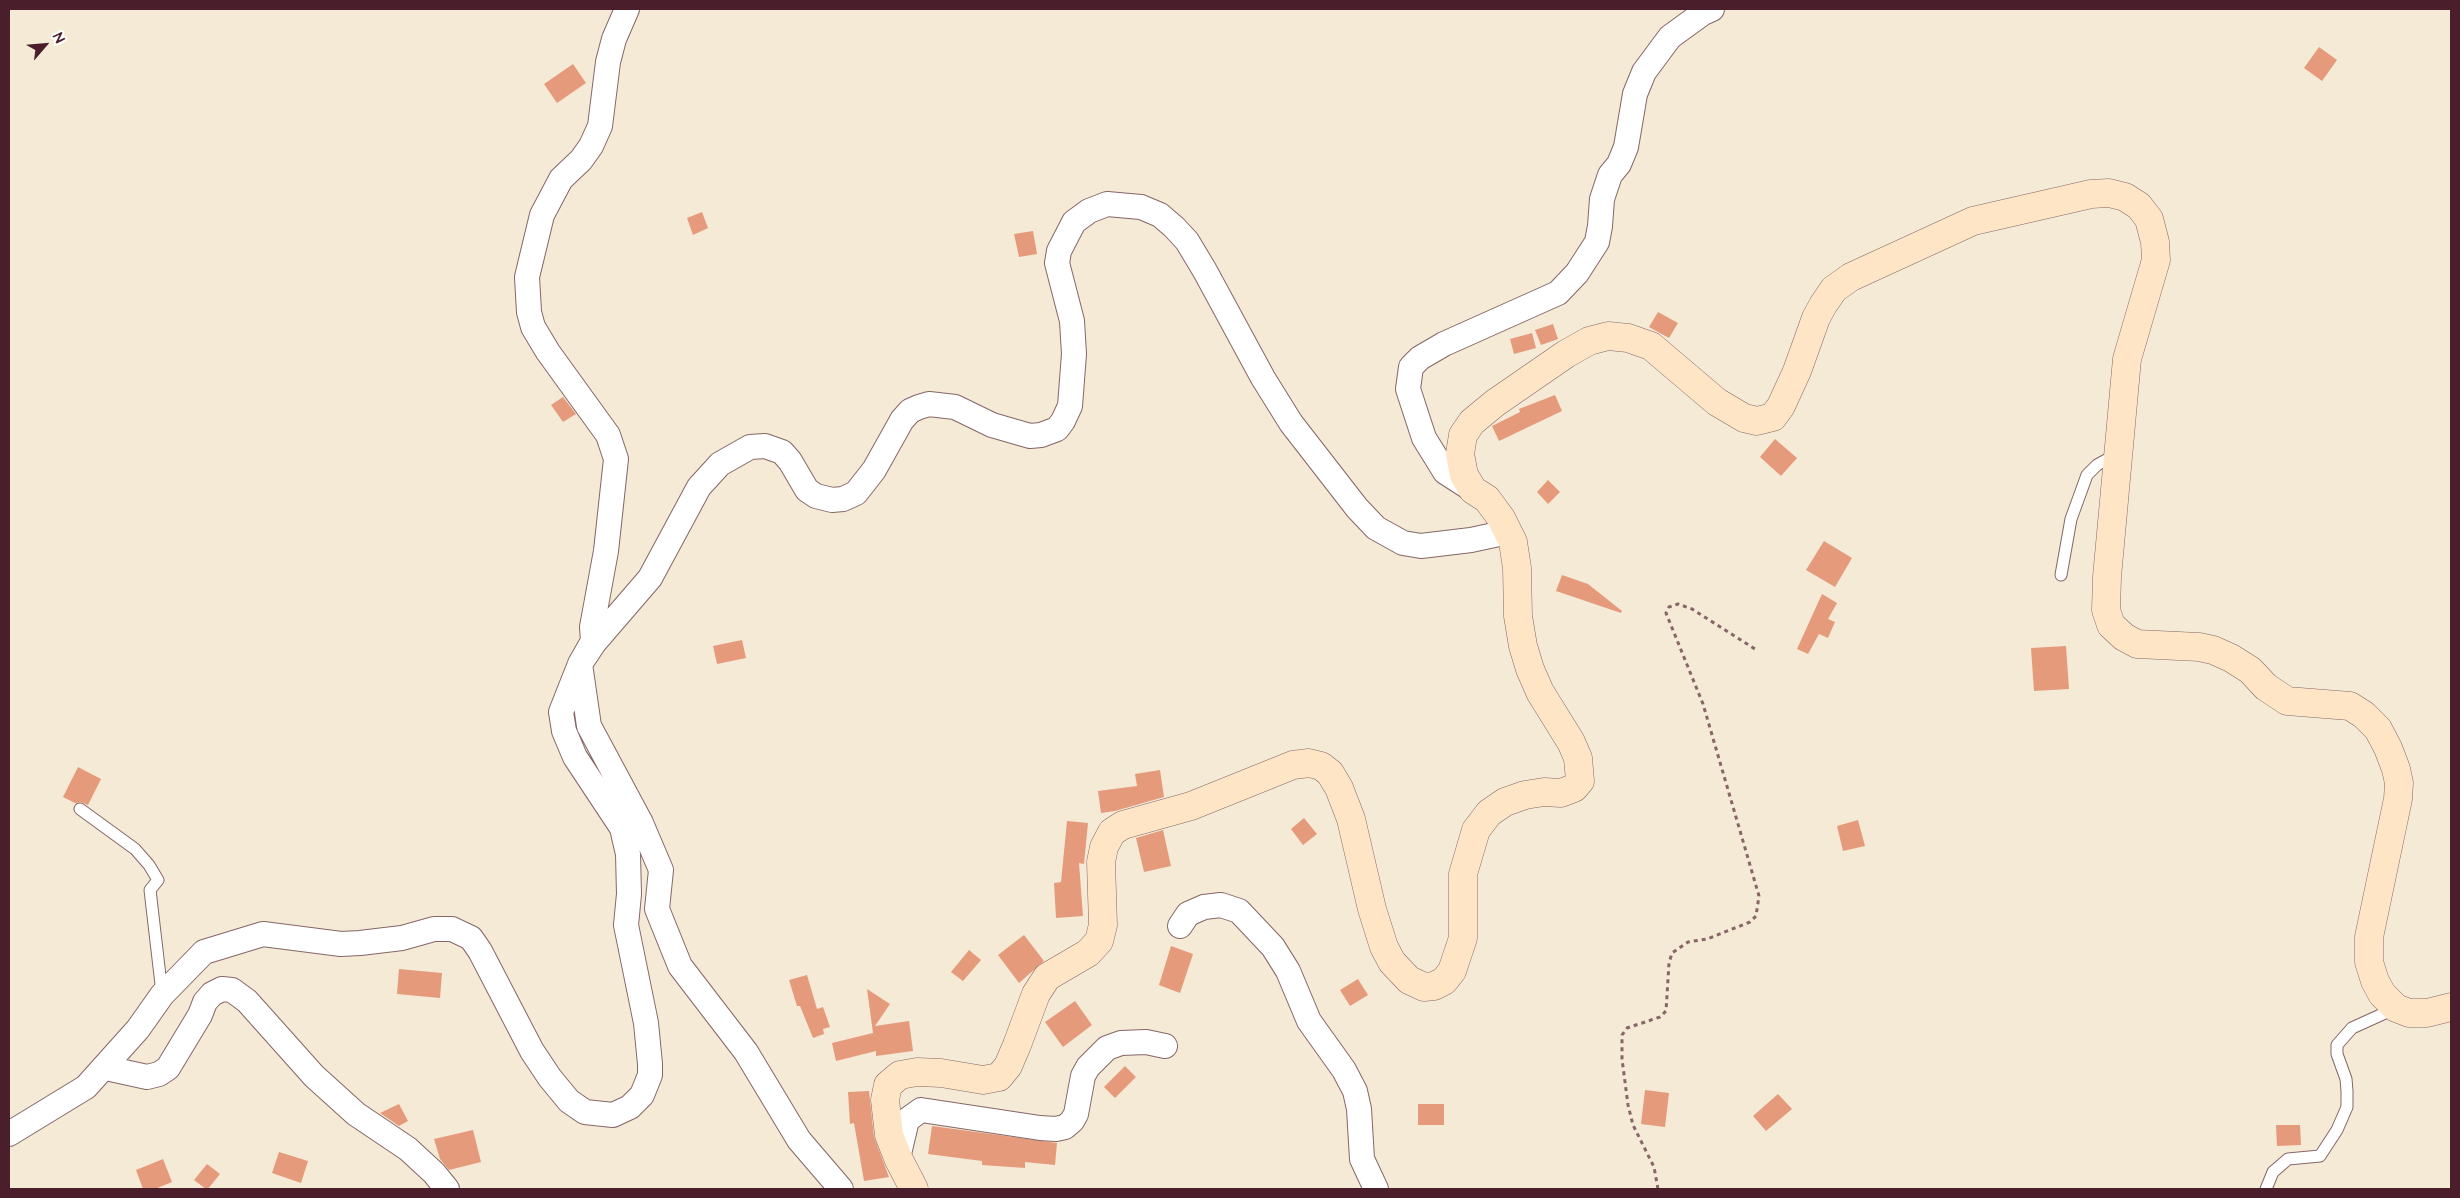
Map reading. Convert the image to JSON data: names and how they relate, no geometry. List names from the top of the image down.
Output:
{
  "north": "top right"
}
